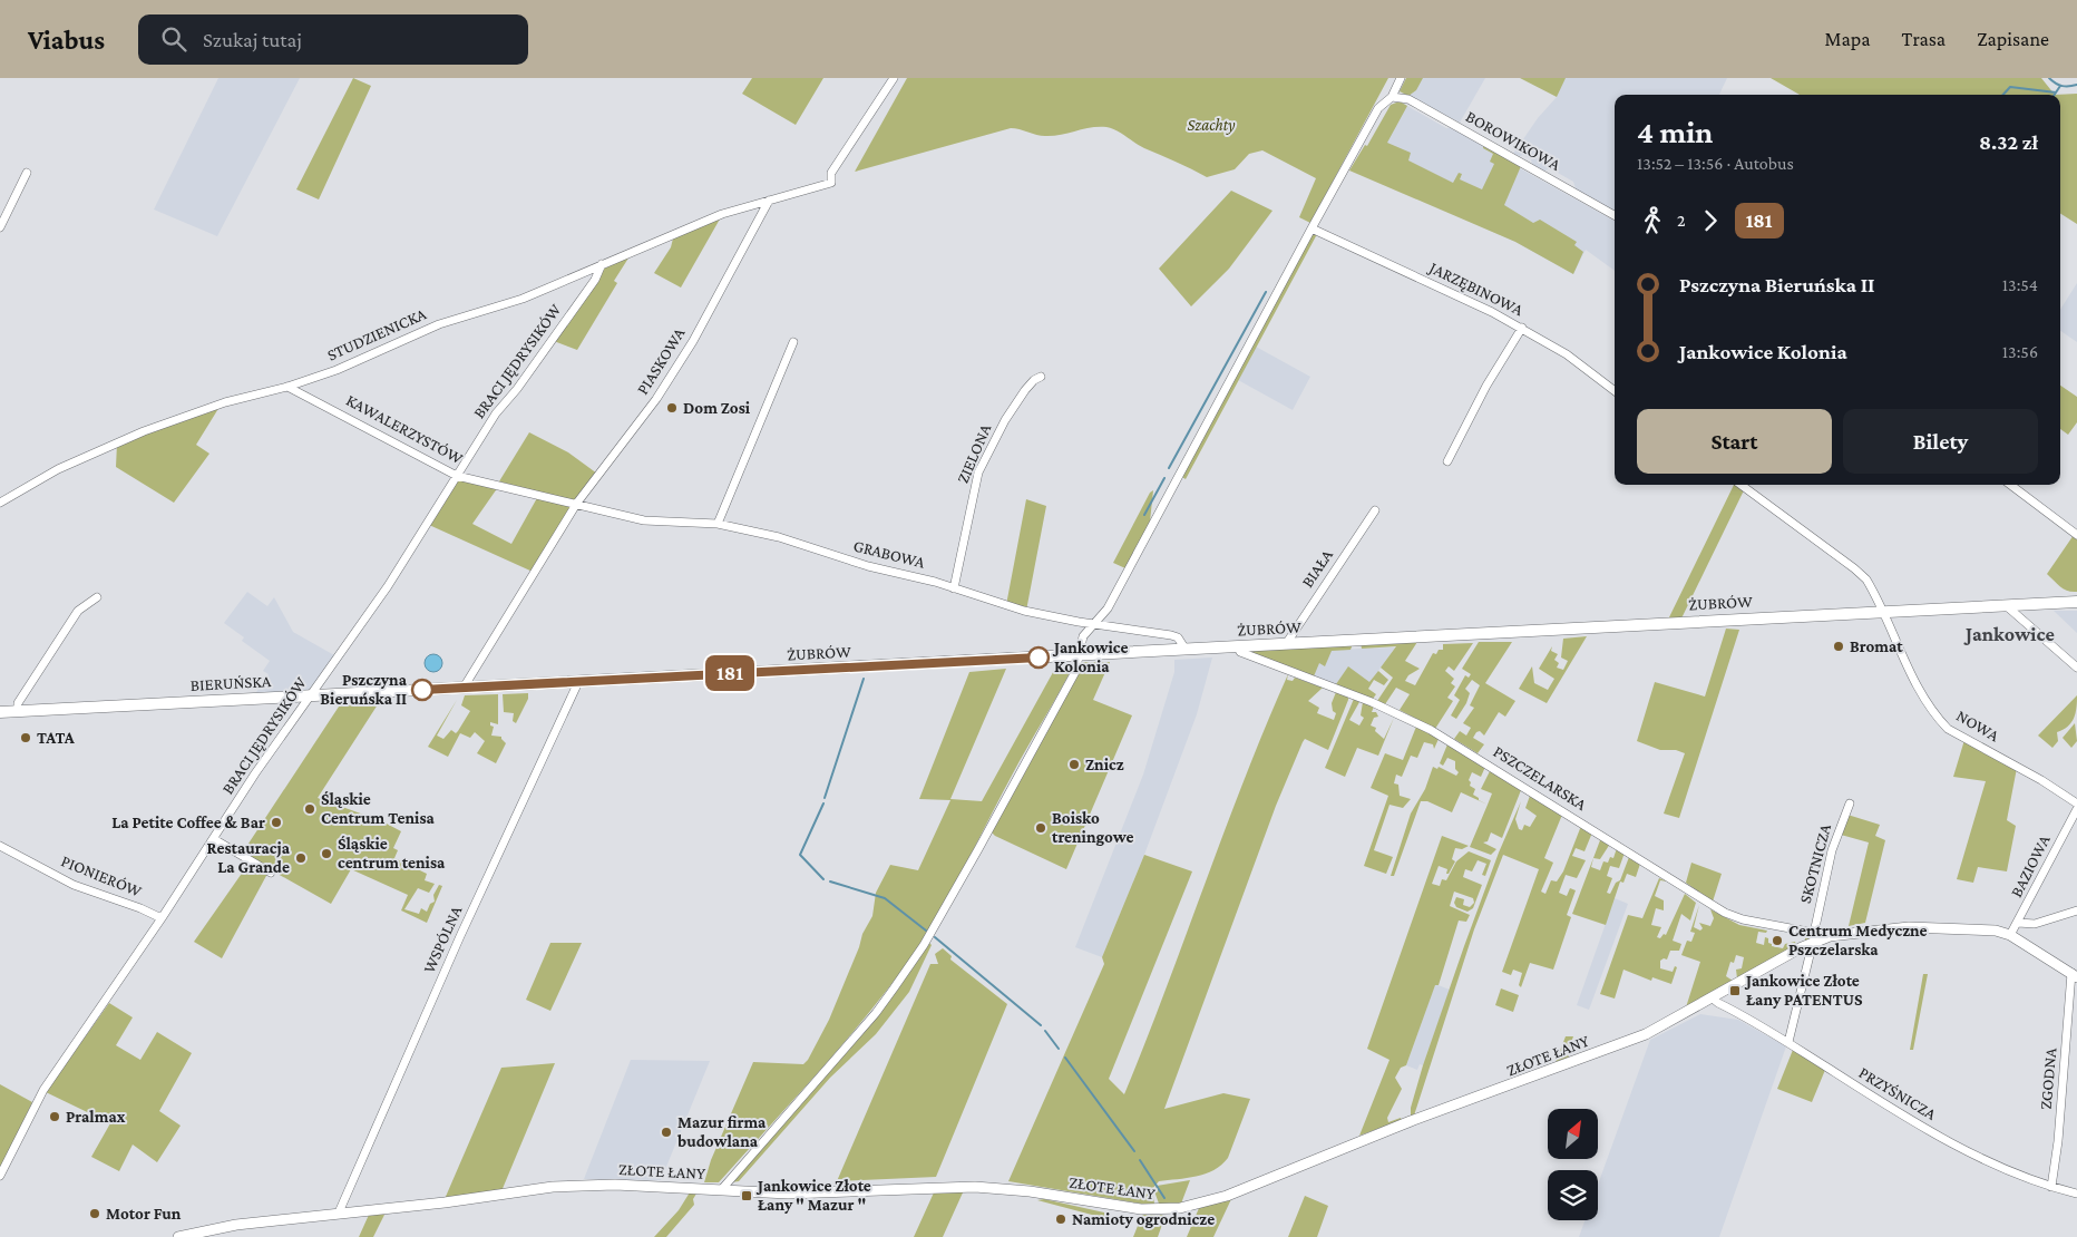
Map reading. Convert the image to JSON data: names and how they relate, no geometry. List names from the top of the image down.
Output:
{
  "streets": {
    "main road": ["ŻUBRÓW", "BIERUŃSKA"],
    "street": [
      "BOROWIKOWA",
      "JARZĘBINOWA",
      "STUDZIENICKA",
      "BRACI JĘDRYSIKÓW",
      "PIASKOWA",
      "KAWALERZYSTÓW",
      "ZIELONA",
      "GRABOWA",
      "BIAŁA",
      "NOWA",
      "PSZCZELARSKA",
      "SKOTNICZA",
      "BAZIOWA",
      "PIONIERÓW",
      "WSPÓLNA",
      "ZŁOTE ŁANY",
      "ZGODNA",
      "PRZYŚNICZA"
    ]
  },
  "crossings": [
    ["STUDZIENICKA", "BRACI JĘDRYSIKÓW"],
    ["STUDZIENICKA", "PIASKOWA"],
    ["STUDZIENICKA", "KAWALERZYSTÓW"],
    ["BRACI JĘDRYSIKÓW", "KAWALERZYSTÓW"],
    ["BRACI JĘDRYSIKÓW", "BIERUŃSKA"],
    ["BRACI JĘDRYSIKÓW", "PIONIERÓW"],
    ["PIASKOWA", "KAWALERZYSTÓW"],
    ["PIASKOWA", "GRABOWA"],
    ["PIASKOWA", "ŻUBRÓW"],
    ["PIASKOWA", "BIERUŃSKA"],
    ["KAWALERZYSTÓW", "GRABOWA"],
    ["ZIELONA", "GRABOWA"],
    ["GRABOWA", "ŻUBRÓW"],
    ["BIAŁA", "ŻUBRÓW"],
    ["ŻUBRÓW", "BIERUŃSKA"],
    ["ŻUBRÓW", "NOWA"],
    ["ŻUBRÓW", "PSZCZELARSKA"],
    ["ŻUBRÓW", "WSPÓLNA"],
    ["PSZCZELARSKA", "SKOTNICZA"],
    ["PSZCZELARSKA", "ZŁOTE ŁANY"],
    ["SKOTNICZA", "ZŁOTE ŁANY"],
    ["SKOTNICZA", "PRZYŚNICZA"],
    ["BAZIOWA", "ZŁOTE ŁANY"],
    ["WSPÓLNA", "ZŁOTE ŁANY"],
    ["ZŁOTE ŁANY", "ZGODNA"],
    ["ZŁOTE ŁANY", "PRZYŚNICZA"],
    ["ZGODNA", "PRZYŚNICZA"]
  ],
  "districts": ["Jankowice"],
  "parks": ["Szachty"],
  "places": {
    "other": [
      "Dom Zosi",
      "Bromat",
      "Jankowice Kolonia",
      "Pszczyna Bieruńska II",
      "TATA",
      "Znicz",
      "Śląskie Centrum Tenisa",
      "La Petite Coffee & Bar",
      "Boisko treningowe",
      "Śląskie centrum tenisa",
      "Restauracja La Grande",
      "Centrum Medyczne Pszczelarska",
      "Pralmax",
      "Mazur firma budowlana",
      "Motor Fun",
      "Namioty ogrodnicze"
    ],
    "transit": ["Jankowice Złote Łany PATENTUS", "Jankowice Złote Łany \" Mazur \""]
  },
  "lines": ["bus line 181"],
  "north": "top right",
  "page": {
    "header": "Viabus",
    "search": "Szukaj tutaj",
    "nav": ["Mapa", "Trasa", "Zapisane"],
    "on_map": "181",
    "heading": ["4 min", "13:52 – 13:56 · Autobus", "8.32 zł"],
    "legs": ["2", "181"],
    "list": [
      {
        "name": "Pszczyna Bieruńska II",
        "value": "13:54"
      },
      {
        "name": "Jankowice Kolonia",
        "value": "13:56"
      }
    ],
    "buttons": ["Start", "Bilety"]
  }
}
